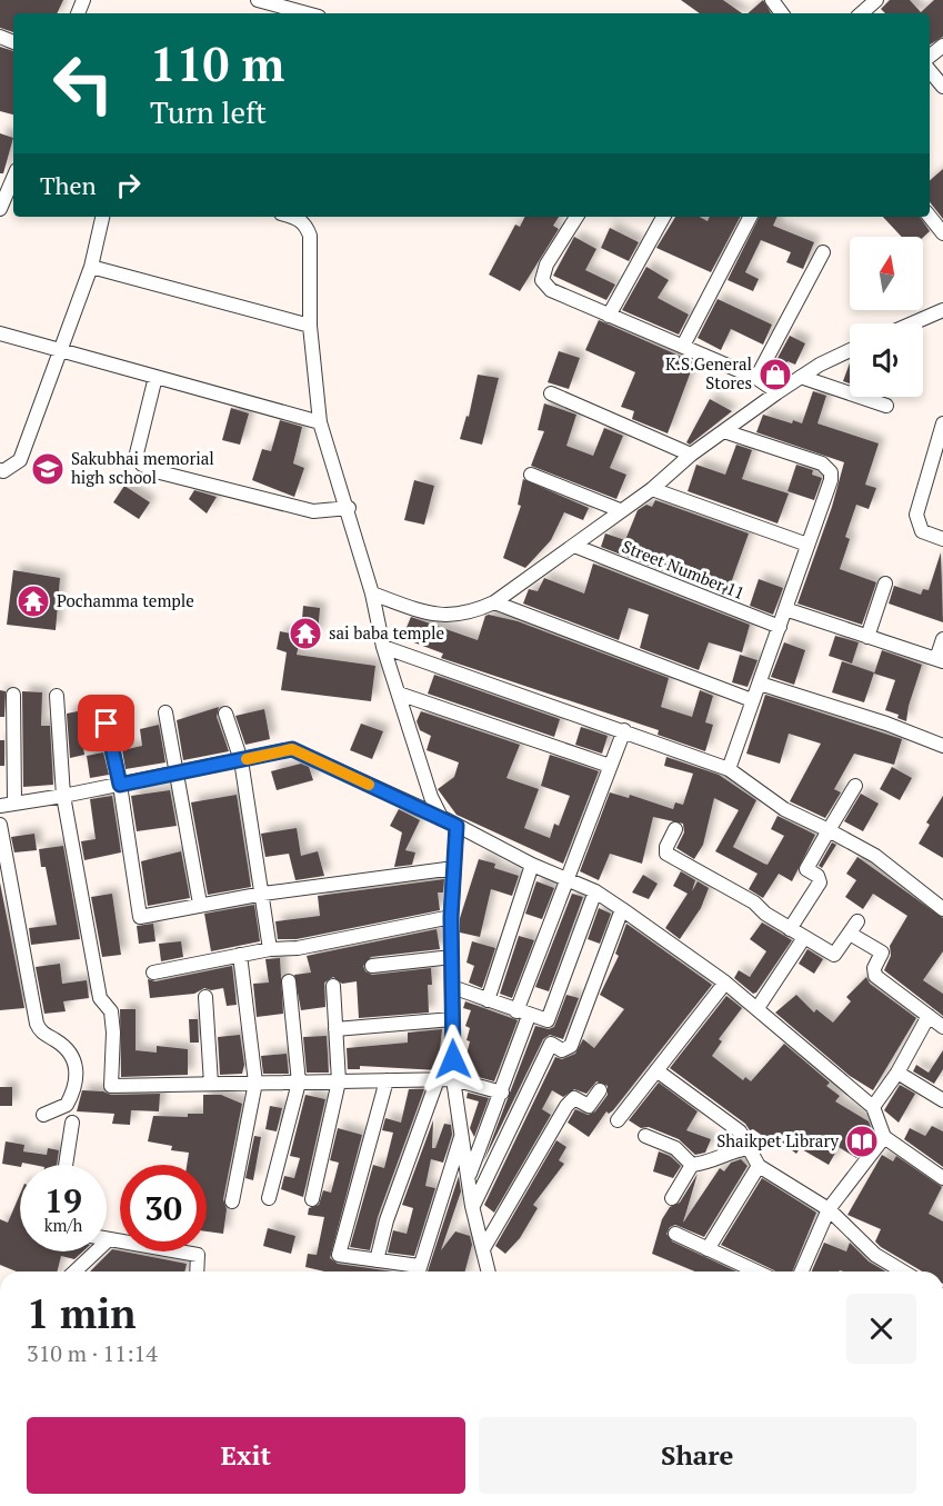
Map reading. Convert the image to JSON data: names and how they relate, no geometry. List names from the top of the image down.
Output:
{
  "streets": {
    "street": ["Street Number 11"]
  },
  "places": {
    "shop": ["K.S.General Stores"],
    "school or university": ["Sakubhai memorial high school"],
    "temple": ["Pochamma temple", "sai baba temple"],
    "library": ["Shaikpet Library"]
  },
  "north": "top",
  "page": {
    "turn": ["110 m", "Turn left"],
    "then": "Then",
    "speed": "19 km/h",
    "limit": "30",
    "heading": ["1 min", "310 m · 11:14"],
    "buttons": ["Exit", "Share"]
  }
}
